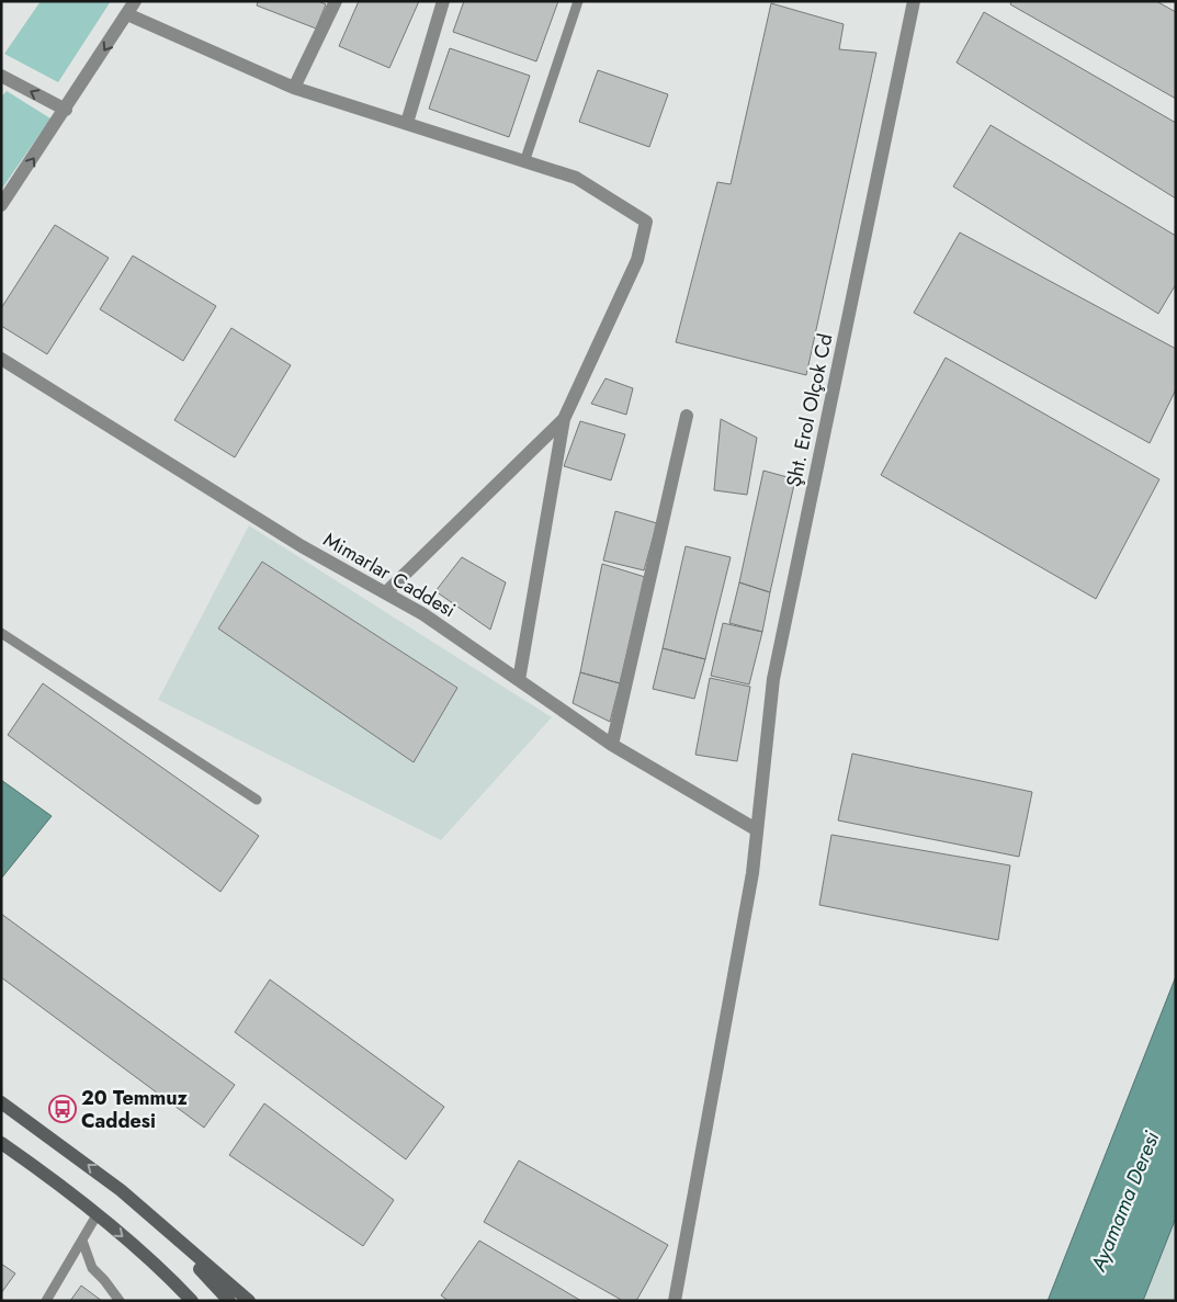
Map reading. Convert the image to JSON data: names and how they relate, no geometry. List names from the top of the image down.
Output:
{
  "streets": {
    "street": ["Şht. Erol Olçok Cd", "Mimarlar Caddesi"]
  },
  "crossings": [
    ["Şht. Erol Olçok Cd", "Mimarlar Caddesi"]
  ],
  "water": ["Ayamama Deresi"],
  "places": {
    "bus stop": ["20 Temmuz Caddesi"]
  }
}
